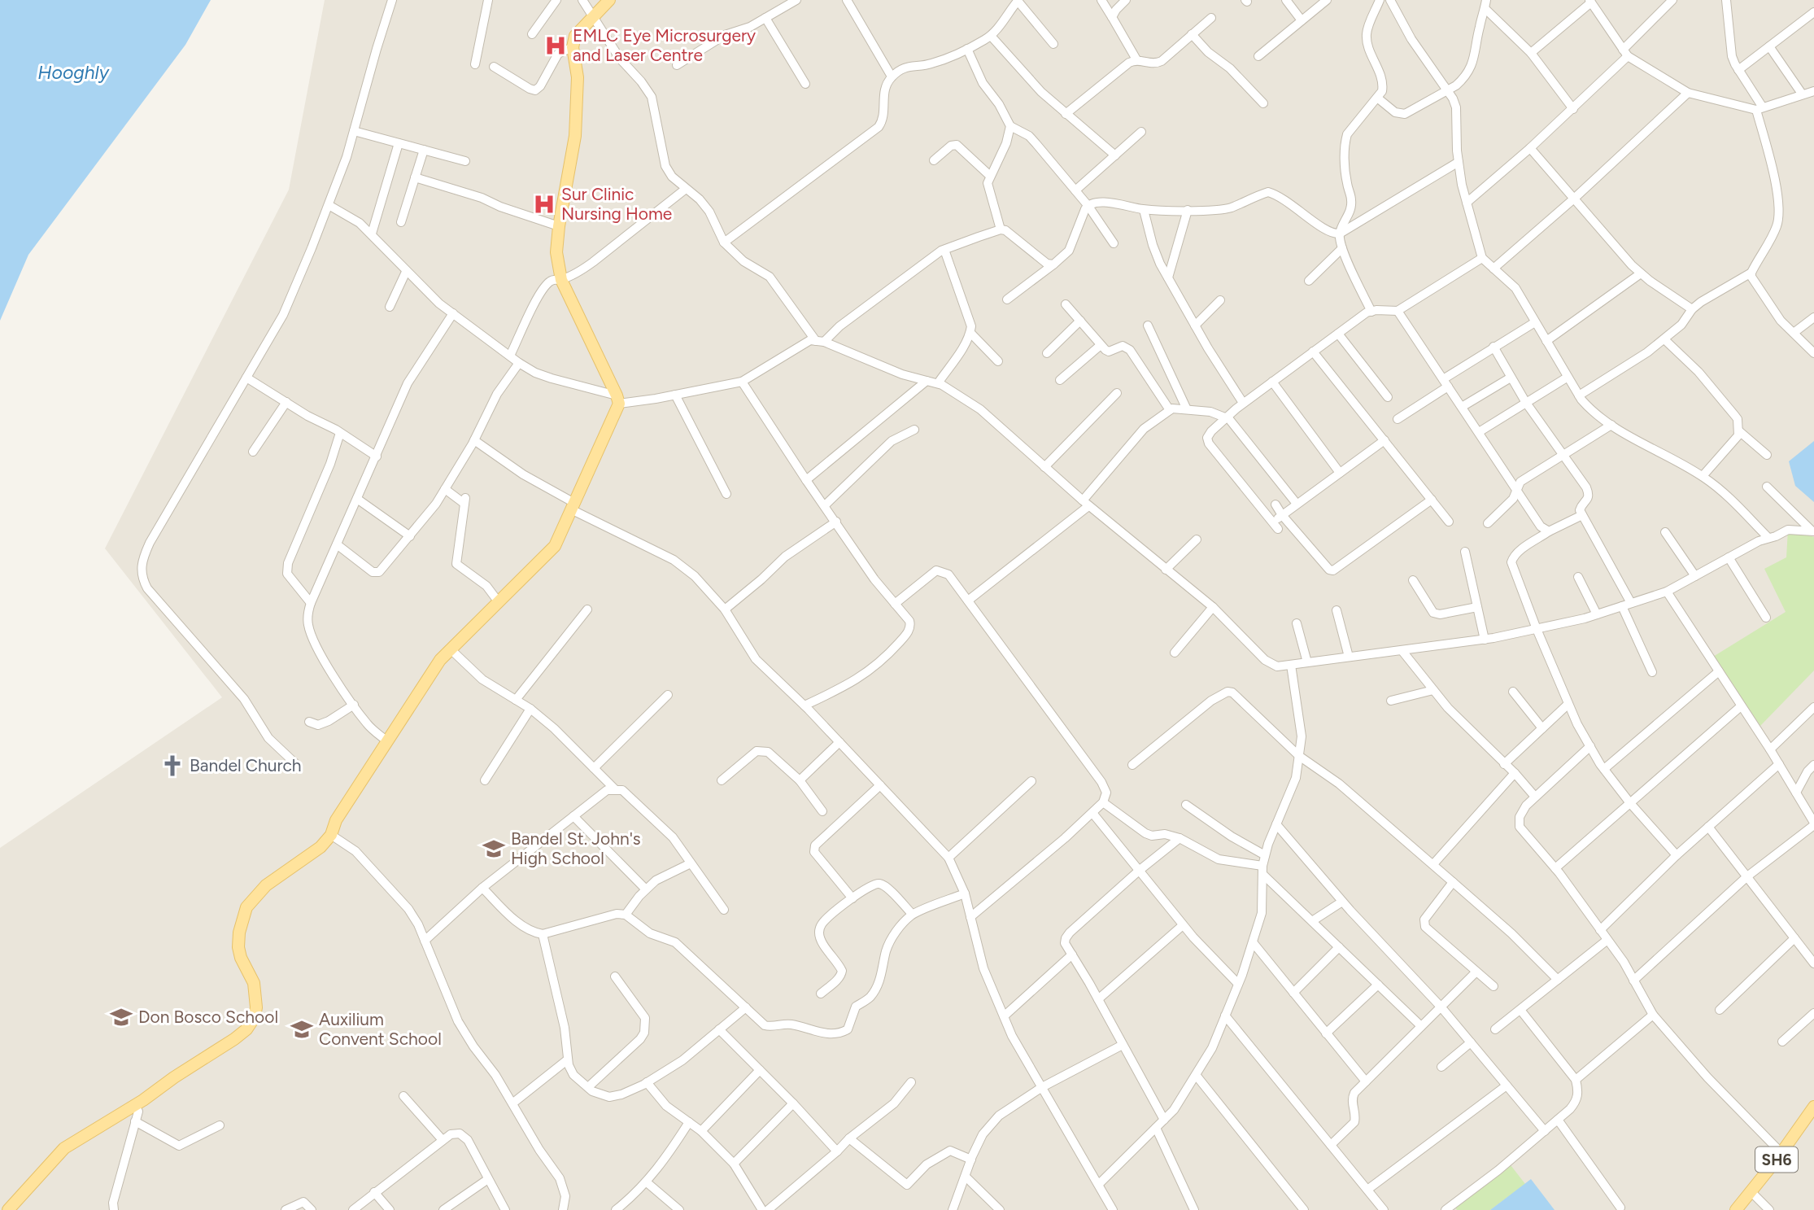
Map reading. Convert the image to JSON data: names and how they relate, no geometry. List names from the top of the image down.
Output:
{
  "streets": {
    "main road": ["SH6"]
  },
  "water": ["Hooghly"],
  "places": {
    "hospital": ["EMLC Eye Microsurgery and Laser Centre", "Sur Clinic Nursing Home"],
    "church": ["Bandel Church"],
    "school or university": ["Bandel St. John's High School", "Don Bosco School", "Auxilium Convent School"]
  }
}
